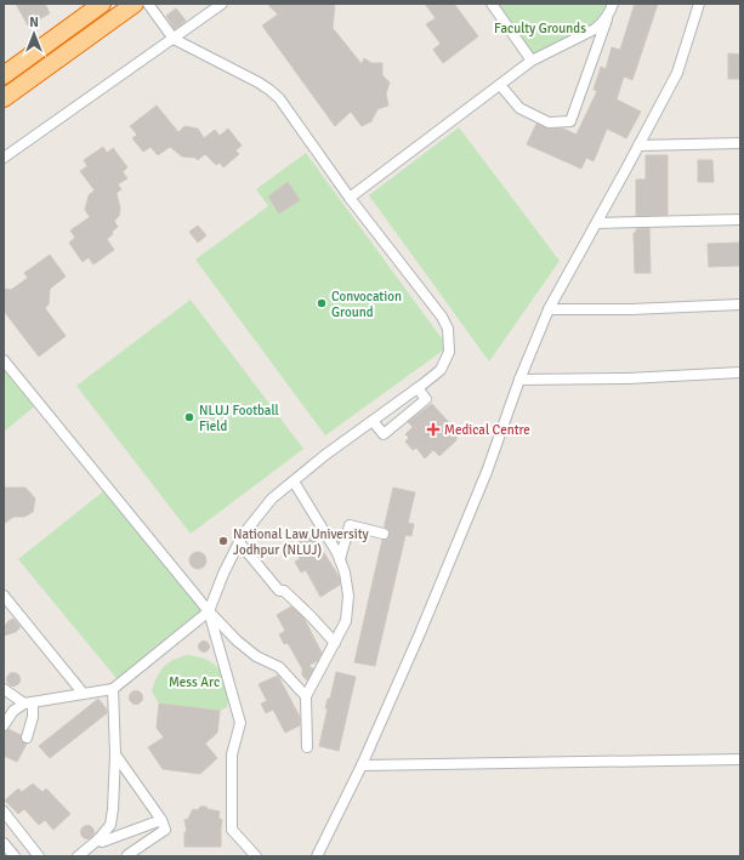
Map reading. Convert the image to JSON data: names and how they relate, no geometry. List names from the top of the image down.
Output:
{
  "parks": ["Faculty Grounds", "Mess Arc"],
  "places": {
    "other": ["Convocation Ground", "NLUJ Football Field", "National Law University Jodhpur (NLUJ)"],
    "health": ["Medical Centre"]
  },
  "north": "top"
}
